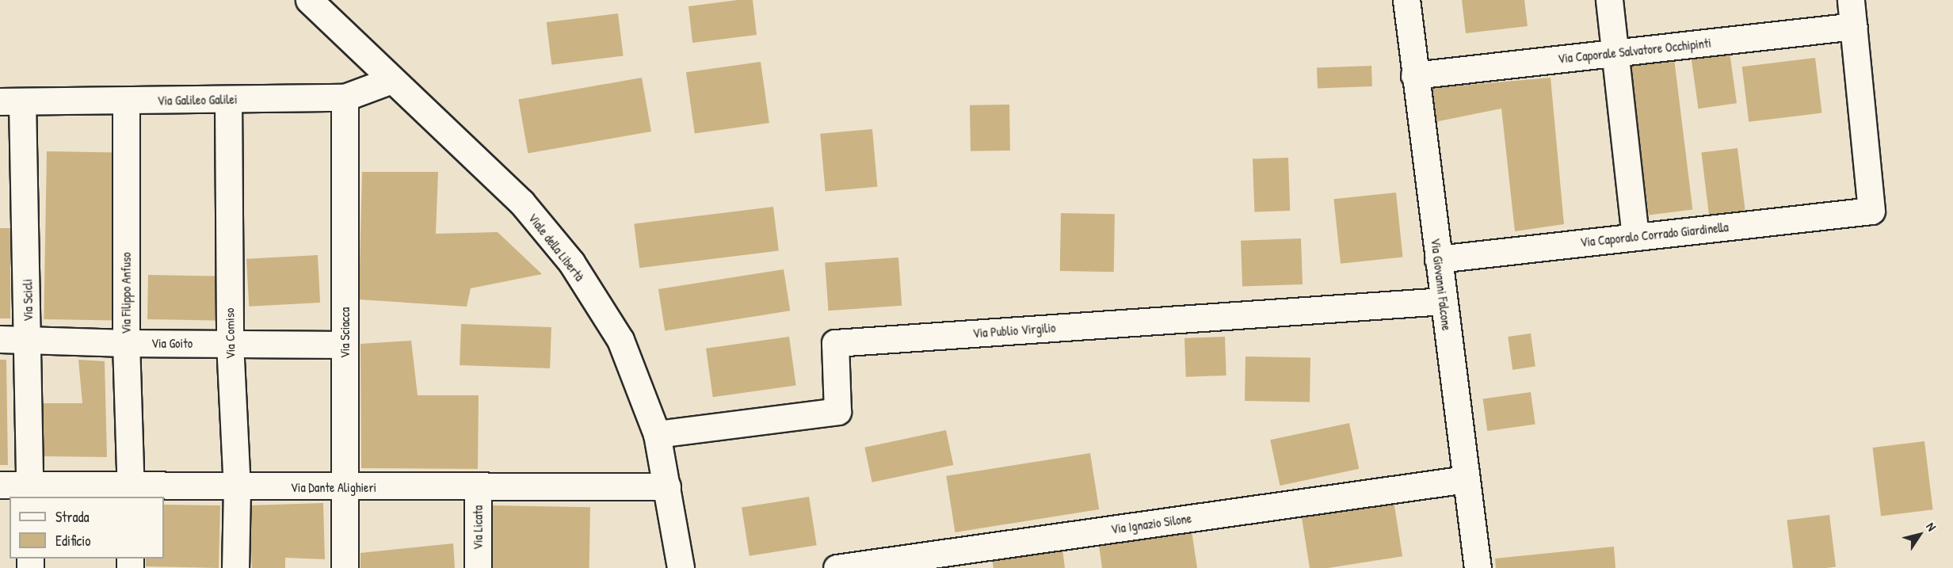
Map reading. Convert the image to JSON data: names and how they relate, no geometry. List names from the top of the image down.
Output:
{
  "streets": {
    "street": [
      "Via Caporale Salvatore Occhipinti",
      "Via Galileo Galilei",
      "Via Caporalo Corrado Giardinella",
      "Viale della Libertà",
      "Via Giovanni Falcone",
      "Via Filippo Anfuso",
      "Via Scicli",
      "Via Publio Virgilio",
      "Via Sciacca",
      "Via Comiso",
      "Via Goito",
      "Via Dante Alighieri",
      "Via Ignazio Silone",
      "Via Licata"
    ]
  },
  "crossings": [
    ["Via Caporale Salvatore Occhipinti", "Via Caporalo Corrado Giardinella"],
    ["Via Caporale Salvatore Occhipinti", "Via Giovanni Falcone"],
    ["Via Galileo Galilei", "Viale della Libertà"],
    ["Via Galileo Galilei", "Via Filippo Anfuso"],
    ["Via Galileo Galilei", "Via Scicli"],
    ["Via Galileo Galilei", "Via Sciacca"],
    ["Via Galileo Galilei", "Via Comiso"],
    ["Via Caporalo Corrado Giardinella", "Via Giovanni Falcone"],
    ["Viale della Libertà", "Via Publio Virgilio"],
    ["Viale della Libertà", "Via Dante Alighieri"],
    ["Via Giovanni Falcone", "Via Publio Virgilio"],
    ["Via Giovanni Falcone", "Via Ignazio Silone"],
    ["Via Filippo Anfuso", "Via Goito"],
    ["Via Filippo Anfuso", "Via Dante Alighieri"],
    ["Via Scicli", "Via Goito"],
    ["Via Scicli", "Via Dante Alighieri"],
    ["Via Sciacca", "Via Goito"],
    ["Via Sciacca", "Via Dante Alighieri"],
    ["Via Comiso", "Via Goito"],
    ["Via Comiso", "Via Dante Alighieri"],
    ["Via Dante Alighieri", "Via Licata"]
  ],
  "legend": ["Strada", "Edificio"],
  "north": "top right"
}
